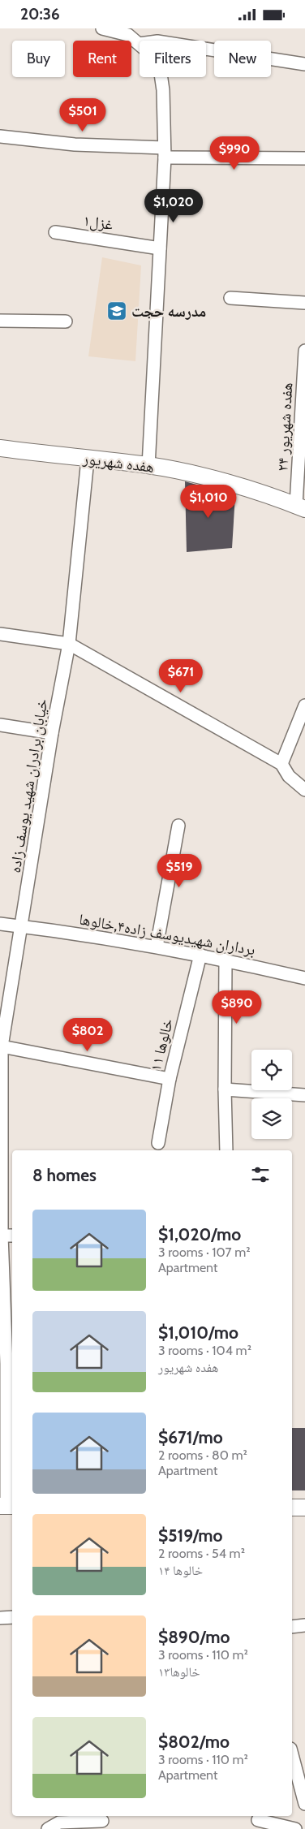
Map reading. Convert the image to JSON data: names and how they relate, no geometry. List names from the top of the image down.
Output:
{
  "streets": {
    "main road": ["هفده شهریور"],
    "street": [
      "غزل۱",
      "هفده شهریور ۲۴",
      "خیابان برادران شهید یوسف زاده",
      "برداران شهیدیوسف زاده۴,خالوها",
      "خالوها ۱۱"
    ]
  },
  "crossings": [
    ["هفده شهریور ۲۴", "هفده شهریور"],
    ["هفده شهریور", "خیابان برادران شهید یوسف زاده"],
    ["خیابان برادران شهید یوسف زاده", "برداران شهیدیوسف زاده۴,خالوها"],
    ["برداران شهیدیوسف زاده۴,خالوها", "خالوها ۱۱"]
  ],
  "places": {
    "school or university": ["مدرسه حجت"]
  },
  "page": {
    "status": "20:36",
    "chip": [
      "Buy",
      "Rent",
      "Filters",
      "New"
    ],
    "price": [
      "$501",
      "$990",
      "$1,020",
      "$1,010",
      "$671",
      "$519",
      "$890",
      "$802"
    ],
    "heading": "8 homes",
    "list": [
      {
        "name": "$1,020/mo",
        "note": "3 rooms · 107 m² · Apartment"
      },
      {
        "name": "$1,010/mo",
        "note": "3 rooms · 104 m² · هفده شهریور"
      },
      {
        "name": "$671/mo",
        "note": "2 rooms · 80 m² · Apartment"
      },
      {
        "name": "$519/mo",
        "note": "2 rooms · 54 m² · خالوها ۱۴"
      },
      {
        "name": "$890/mo",
        "note": "3 rooms · 110 m² · خالوها۱۳"
      },
      {
        "name": "$802/mo",
        "note": "3 rooms · 110 m² · Apartment"
      }
    ]
  }
}
